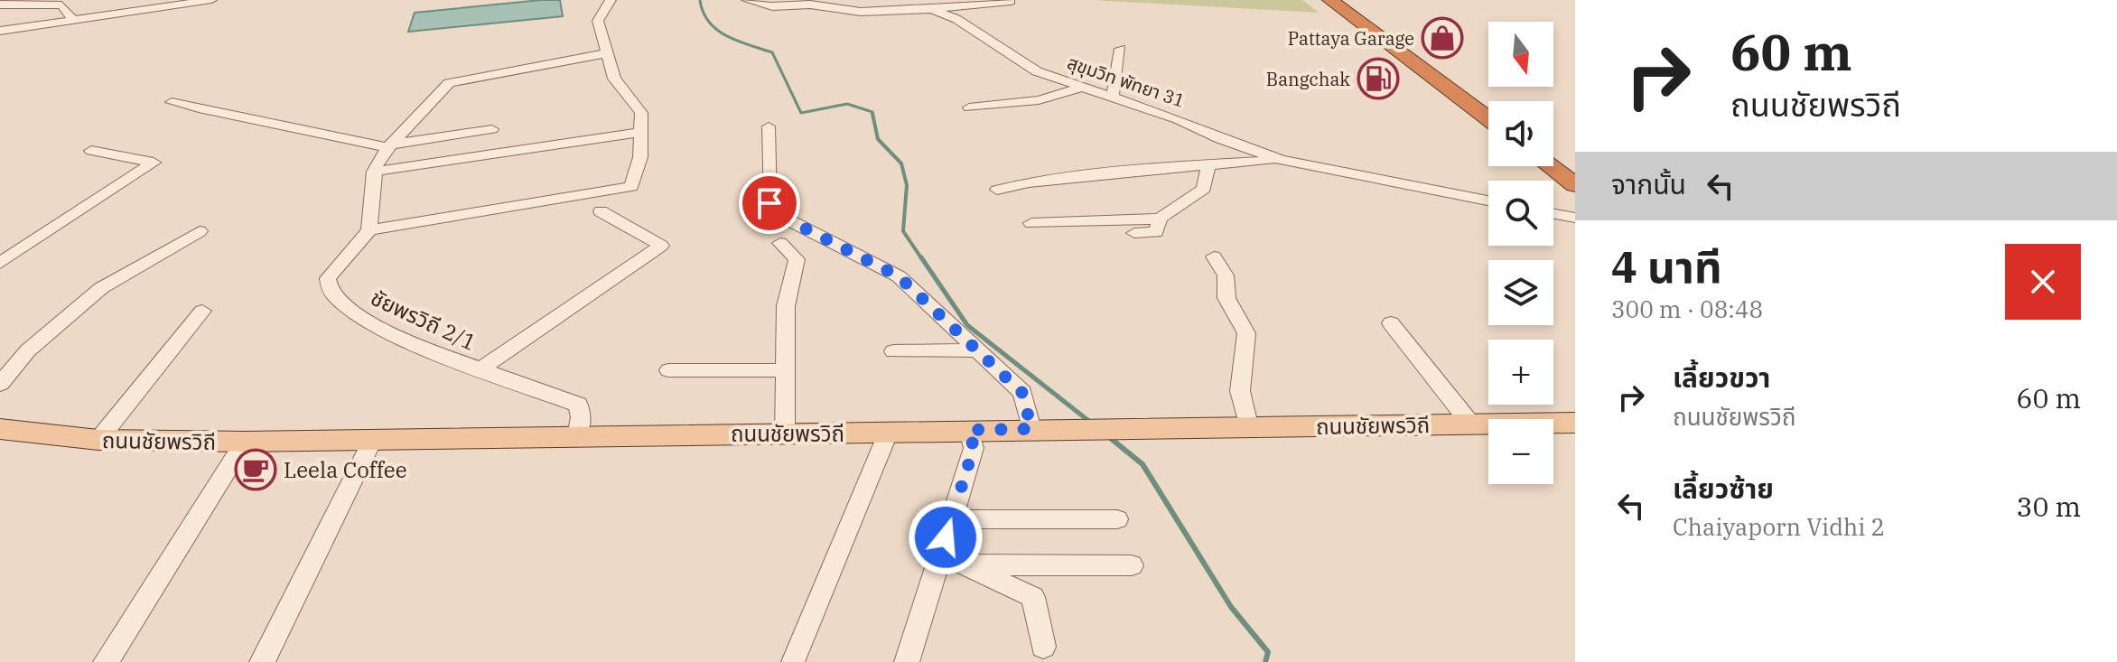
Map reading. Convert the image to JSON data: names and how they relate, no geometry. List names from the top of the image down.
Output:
{
  "streets": {
    "main road": ["ถนนชัยพรวิถี"],
    "street": ["สุขุมวิท พัทยา 31", "ชัยพรวิถี 2/1"]
  },
  "crossings": [
    ["ชัยพรวิถี 2/1", "ถนนชัยพรวิถี"]
  ],
  "places": {
    "shop": ["Pattaya Garage"],
    "fuel station": ["Bangchak"],
    "cafe": ["Leela Coffee"]
  },
  "north": "bottom",
  "page": {
    "turn": ["60 m", "ถนนชัยพรวิถี"],
    "map_buttons": ["+", "−"],
    "then": "จากนั้น",
    "heading": ["4 นาที", "300 m · 08:48"],
    "list": [
      {
        "name": "เลี้ยวขวา",
        "note": "ถนนชัยพรวิถี",
        "value": "60 m"
      },
      {
        "name": "เลี้ยวซ้าย",
        "note": "Chaiyaporn Vidhi 2",
        "value": "30 m"
      }
    ]
  }
}
